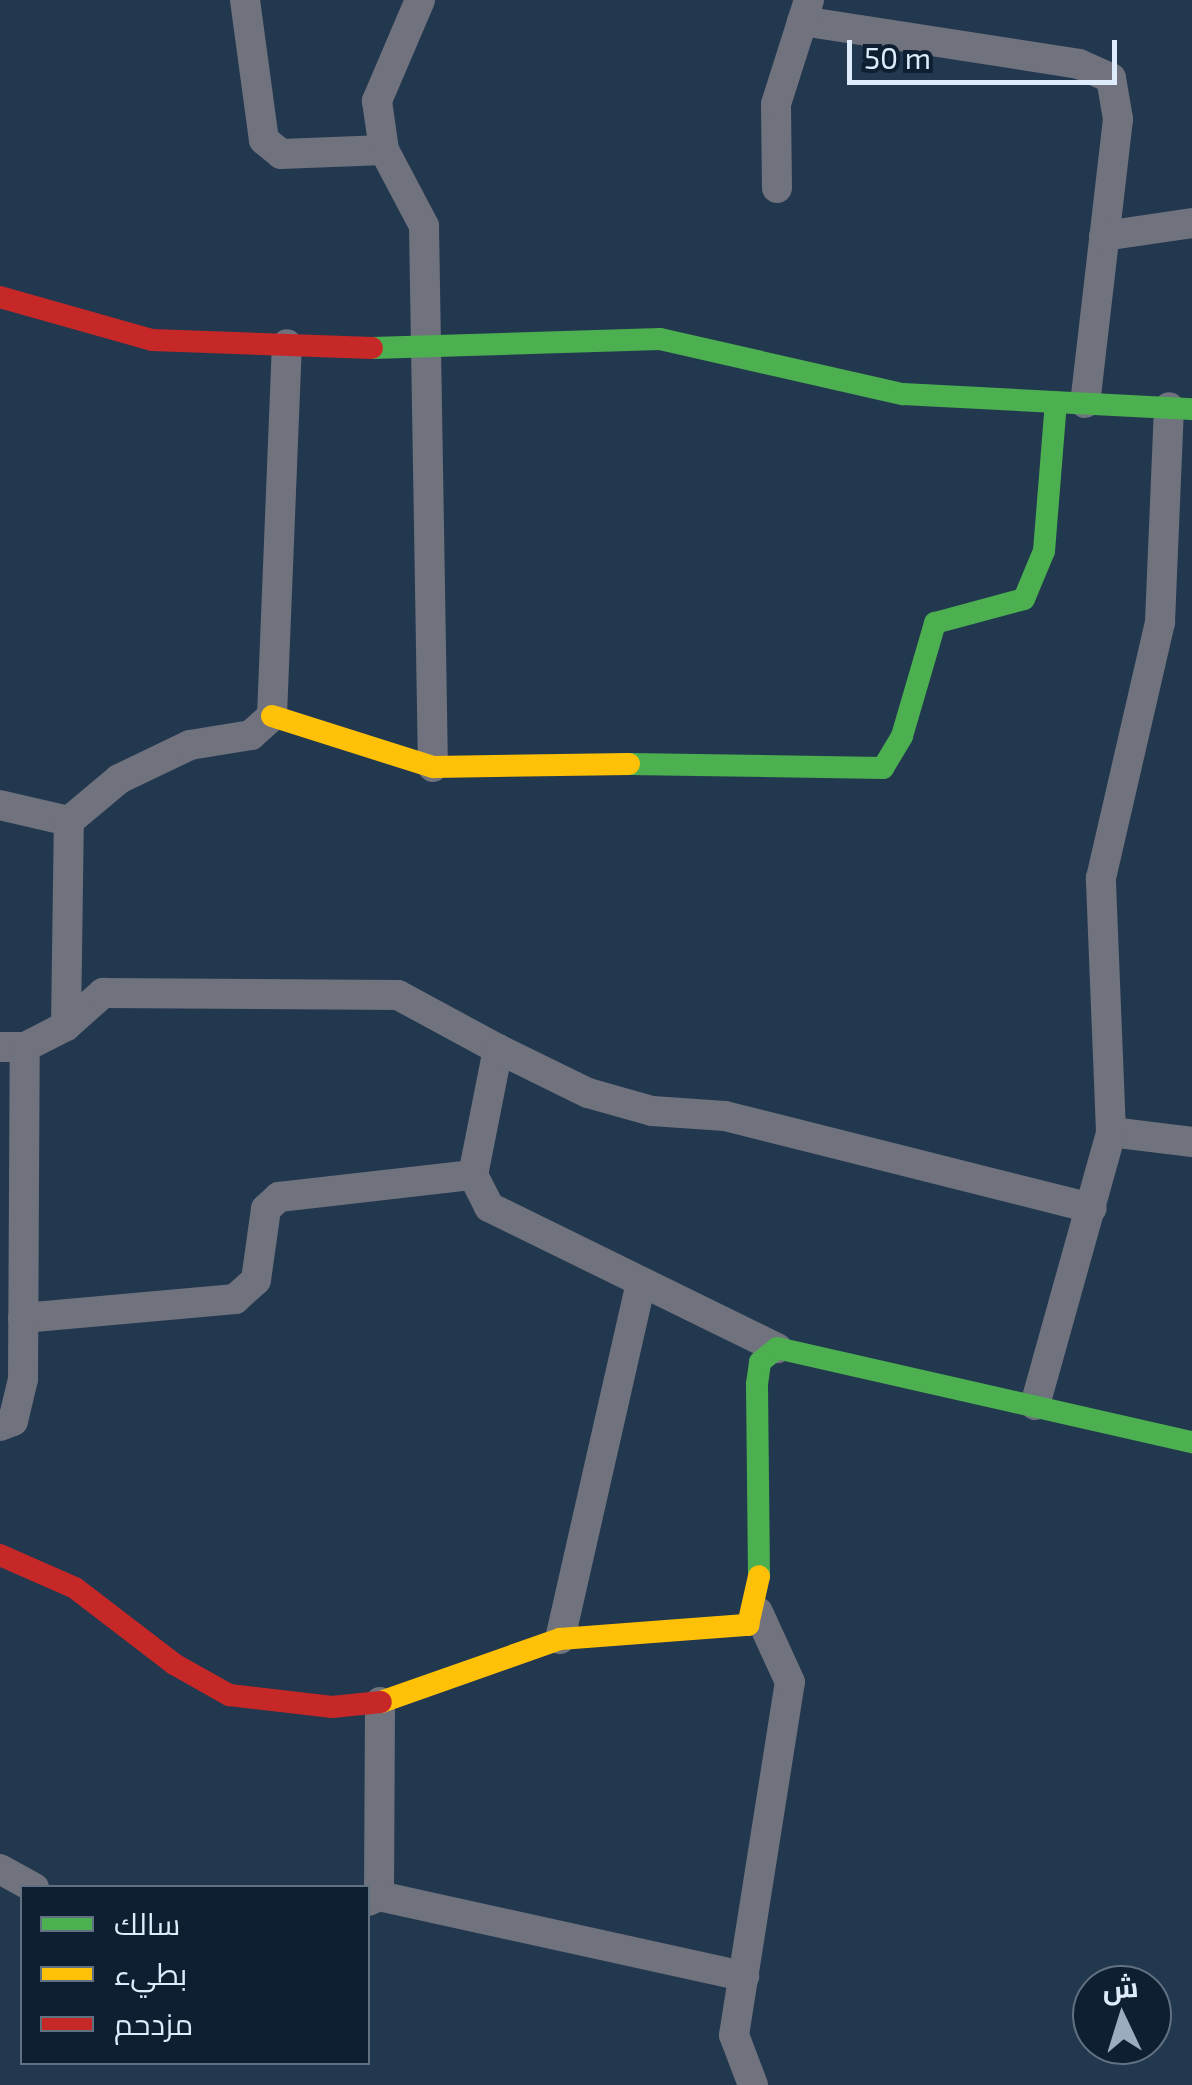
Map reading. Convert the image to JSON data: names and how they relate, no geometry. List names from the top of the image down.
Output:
{
  "legend": ["سالك", "بطيء", "مزدحم"],
  "scale_bar": "50 m",
  "north": "top"
}
